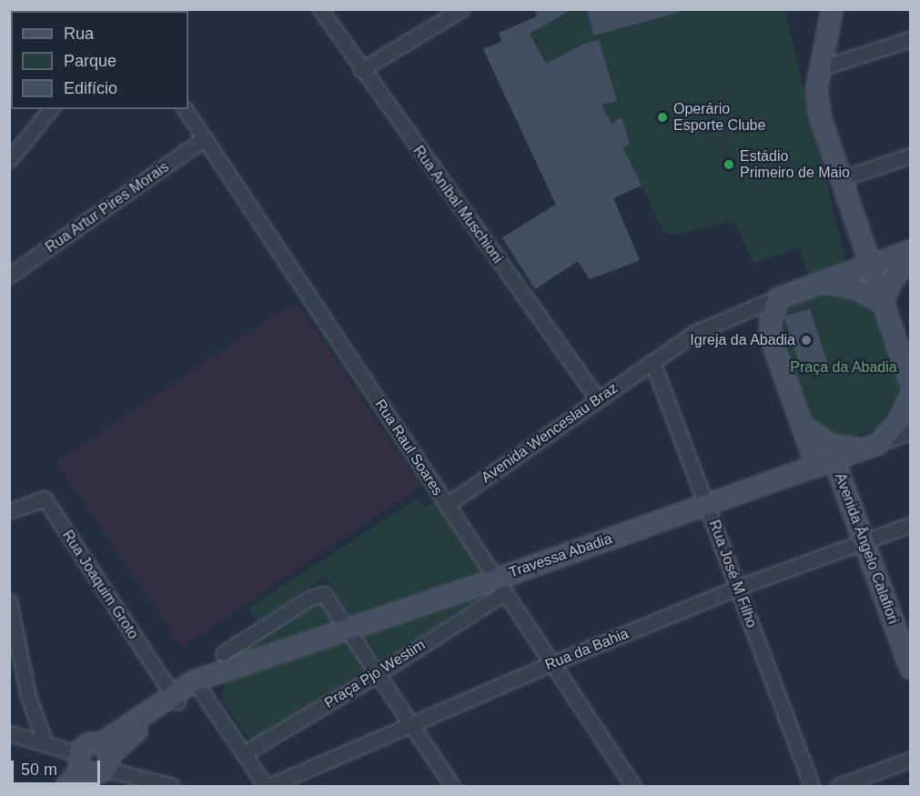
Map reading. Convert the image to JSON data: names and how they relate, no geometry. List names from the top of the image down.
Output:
{
  "streets": {
    "street": [
      "Rua Aníbal Muschioni",
      "Rua Artur Pires Morais",
      "Avenida Wenceslau Braz",
      "Rua Raul Soares",
      "Avenida Ângelo Calafiori",
      "Travessa Abadia",
      "Rua José M Filho",
      "Rua Joaquim Groto",
      "Rua da Bahia",
      "Praça Pjo Westim"
    ]
  },
  "crossings": [
    ["Rua Aníbal Muschioni", "Avenida Wenceslau Braz"],
    ["Rua Artur Pires Morais", "Rua Raul Soares"],
    ["Avenida Wenceslau Braz", "Rua Raul Soares"],
    ["Avenida Wenceslau Braz", "Avenida Ângelo Calafiori"],
    ["Avenida Wenceslau Braz", "Rua José M Filho"],
    ["Rua Raul Soares", "Travessa Abadia"],
    ["Rua Raul Soares", "Rua da Bahia"],
    ["Rua Raul Soares", "Praça Pjo Westim"],
    ["Avenida Ângelo Calafiori", "Travessa Abadia"],
    ["Avenida Ângelo Calafiori", "Rua da Bahia"],
    ["Travessa Abadia", "Rua José M Filho"],
    ["Travessa Abadia", "Rua Joaquim Groto"],
    ["Travessa Abadia", "Praça Pjo Westim"],
    ["Rua José M Filho", "Rua da Bahia"]
  ],
  "parks": ["Praça da Abadia"],
  "places": ["Operário Esporte Clube", "Estádio Primeiro de Maio", "Igreja da Abadia"],
  "legend": ["Rua", "Parque", "Edifício"],
  "scale_bar": "50 m"
}
